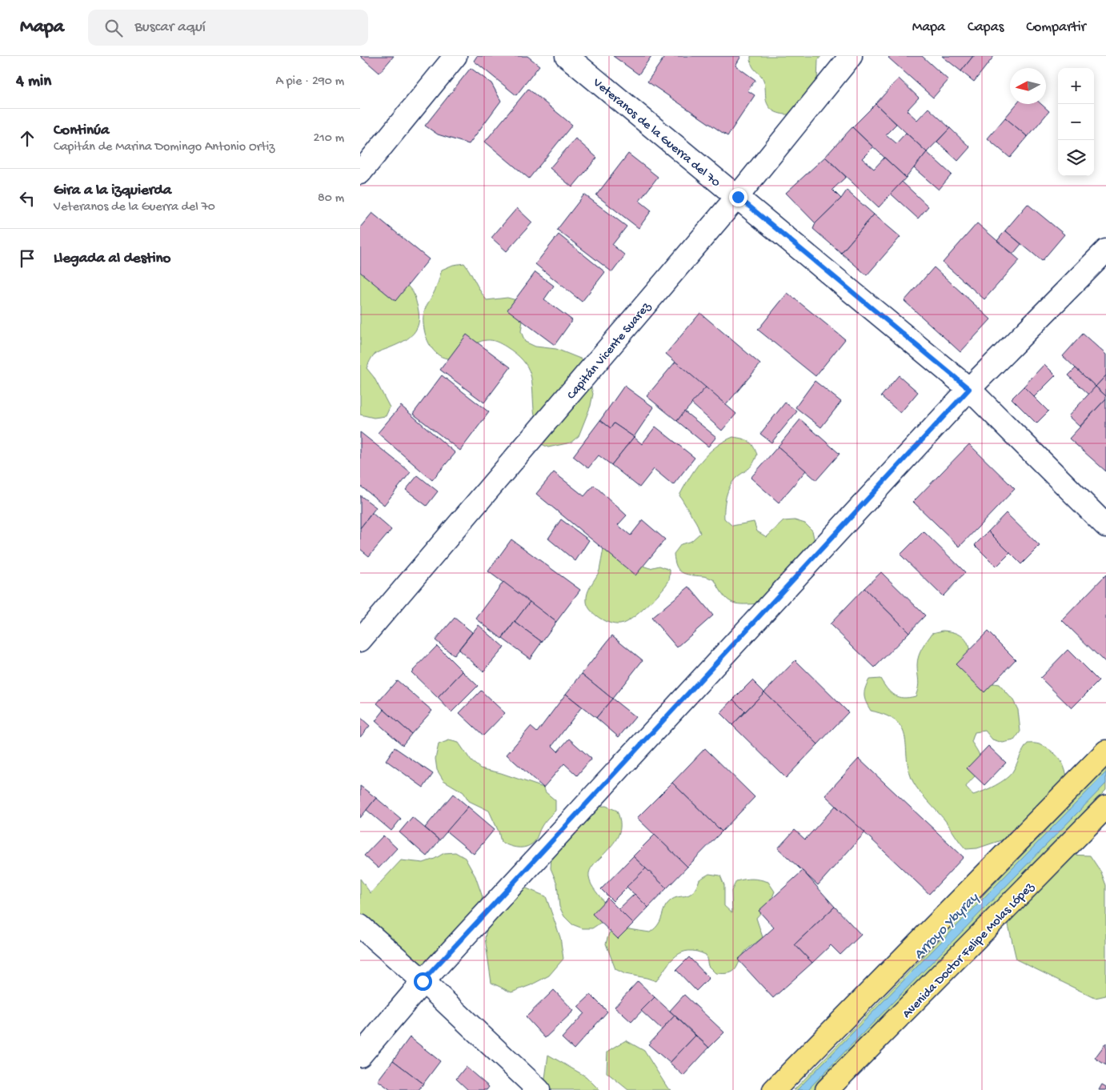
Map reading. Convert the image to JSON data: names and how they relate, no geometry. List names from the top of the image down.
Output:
{
  "streets": {
    "main road": ["Avenida Doctor Felipe Molas López"],
    "street": ["Veteranos de la Guerra del 70", "Capitán Vicente Suarez"]
  },
  "crossings": [
    ["Veteranos de la Guerra del 70", "Capitán Vicente Suarez"]
  ],
  "water": ["Arroyo Ybyray"],
  "north": "left",
  "page": {
    "header": "Mapa",
    "search": "Buscar aquí",
    "nav": ["Mapa", "Capas", "Compartir"],
    "heading": ["4 min", "A pie · 290 m"],
    "map_buttons": ["+", "−"],
    "list": [
      ["Continúa", "Capitán de Marina Domingo Antonio Ortiz", "210 m"],
      ["Gira a la izquierda", "Veteranos de la Guerra del 70", "80 m"],
      "Llegada al destino"
    ]
  }
}
